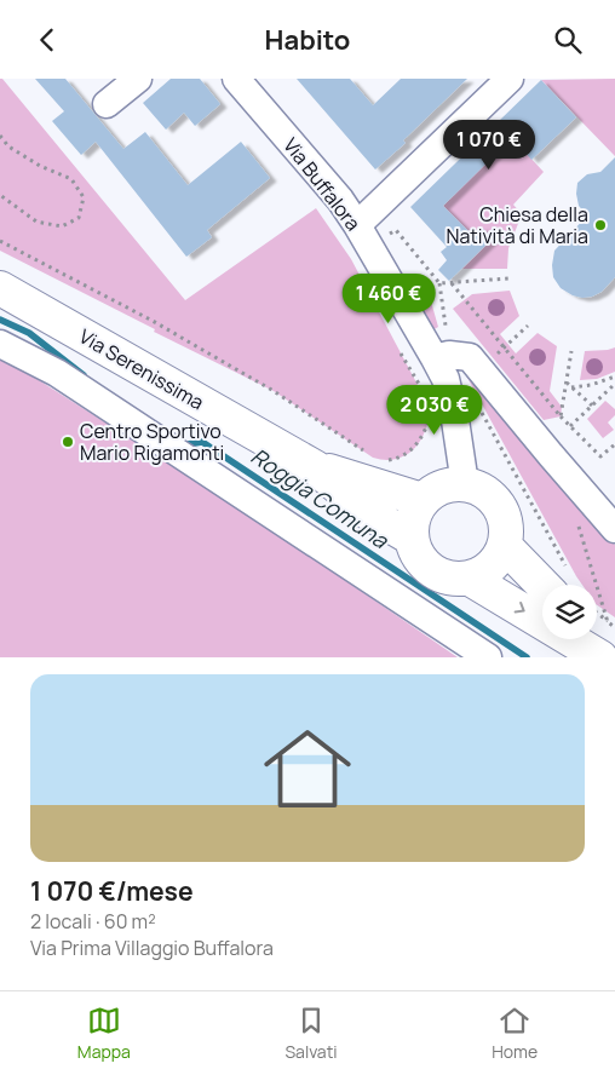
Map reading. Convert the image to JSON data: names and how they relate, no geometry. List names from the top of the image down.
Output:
{
  "streets": {
    "main road": ["Via Serenissima"],
    "street": ["Via Buffalora"]
  },
  "crossings": [
    ["Via Buffalora", "Via Serenissima"]
  ],
  "water": ["Roggia Comuna"],
  "places": ["Chiesa della Natività di Maria", "Centro Sportivo Mario Rigamonti"],
  "page": {
    "header": "Habito",
    "price": ["1 070 €", "1 460 €", "2 030 €"],
    "list": [
      {
        "name": "1 070 €/mese",
        "note": "2 locali · 60 m² · Via Prima Villaggio Buffalora"
      }
    ],
    "tabs": ["Mappa", "Salvati", "Home"]
  }
}
